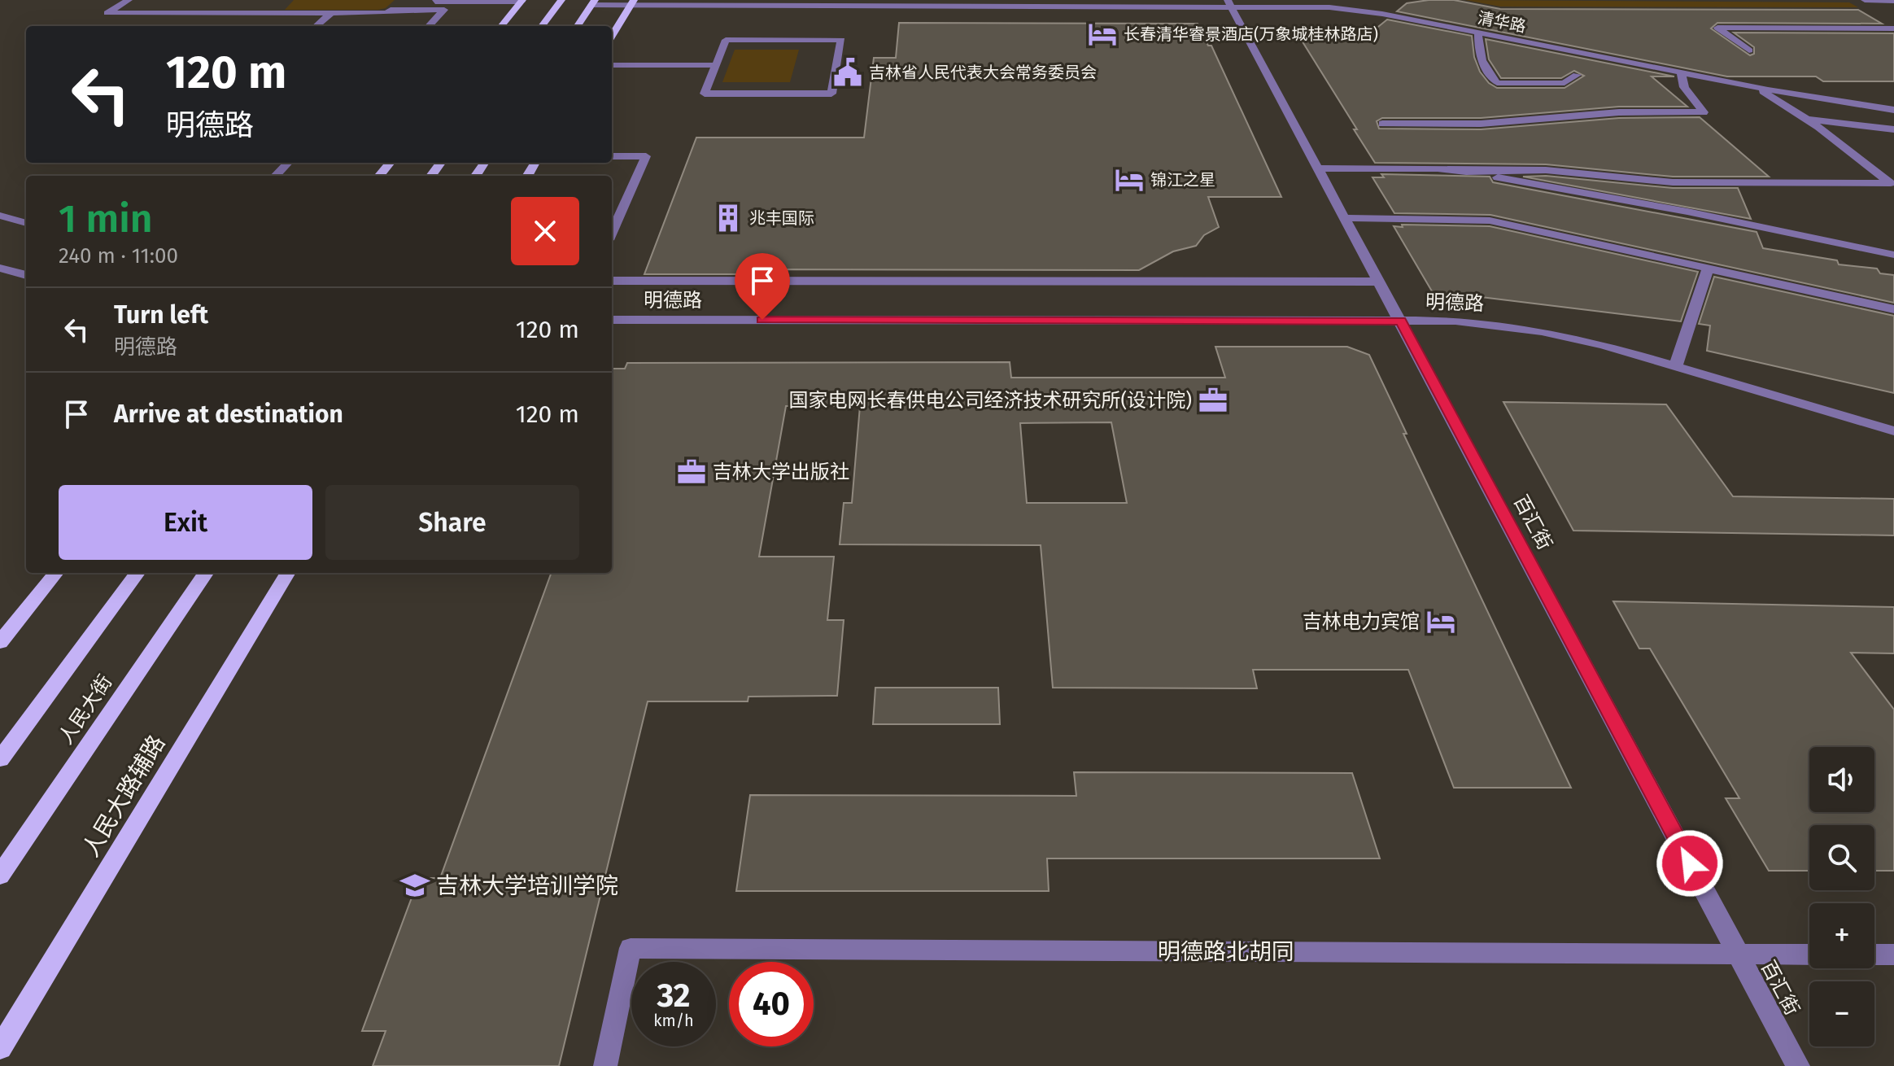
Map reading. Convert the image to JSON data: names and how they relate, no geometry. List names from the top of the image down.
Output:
{
  "streets": {
    "main road": ["人民大街", "人民大路辅路"],
    "street": [
      "清华路",
      "明德路",
      "百汇街",
      "明德路北胡同"
    ]
  },
  "crossings": [
    ["清华路", "百汇街"],
    ["明德路", "百汇街"],
    ["百汇街", "明德路北胡同"]
  ],
  "places": {
    "hotel": ["长春清华睿景酒店(万象城桂林路店)", "锦江之星", "吉林电力宾馆"],
    "public building": ["吉林省人民代表大会常务委员会"],
    "building": ["兆丰国际"],
    "office": ["国家电网长春供电公司经济技术研究所(设计院)", "吉林大学出版社"],
    "school or university": ["吉林大学培训学院"]
  },
  "page": {
    "turn": ["120 m", "明德路"],
    "heading": ["1 min", "240 m · 11:00"],
    "list": [
      {
        "name": "Turn left",
        "note": "明德路",
        "value": "120 m"
      },
      {
        "name": "Arrive at destination",
        "value": "120 m"
      }
    ],
    "buttons": ["Exit", "Share"],
    "map_buttons": ["+", "−"],
    "speed": "32 km/h",
    "limit": "40"
  }
}
